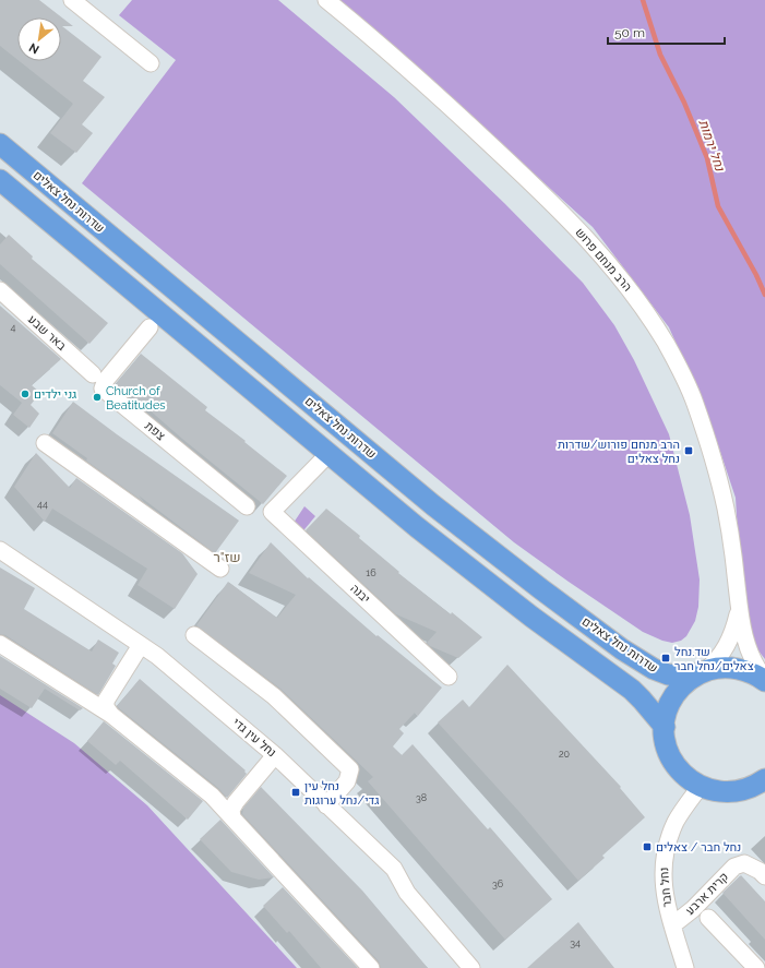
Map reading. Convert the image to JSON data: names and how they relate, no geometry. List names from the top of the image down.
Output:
{
  "streets": {
    "main road": ["שדרות נחל צאלים"],
    "street": [
      "הרב מנחם פרוש",
      "באר שבע",
      "צפת",
      "יבנה",
      "נחל עין גדי",
      "נחל חבר",
      "קרית ארבע"
    ]
  },
  "crossings": [
    ["שדרות נחל צאלים", "הרב מנחם פרוש"],
    ["נחל חבר", "קרית ארבע"]
  ],
  "districts": ["שז\"ר"],
  "water": ["נחל ירמות"],
  "places": {
    "other": ["גני ילדים", "Church of Beatitudes"],
    "transit": [
      "הרב מנחם פורוש/שדרות נחל צאלים",
      "שד.נחל צאלים/נחל חבר",
      "נחל עין גדי/נחל ערוגות",
      "נחל חבר / צאלים"
    ]
  },
  "house_numbers": [
    "4",
    "44",
    "16",
    "20",
    "38",
    "36",
    "34"
  ],
  "scale_bar": "50 m",
  "north": "bottom left"
}
